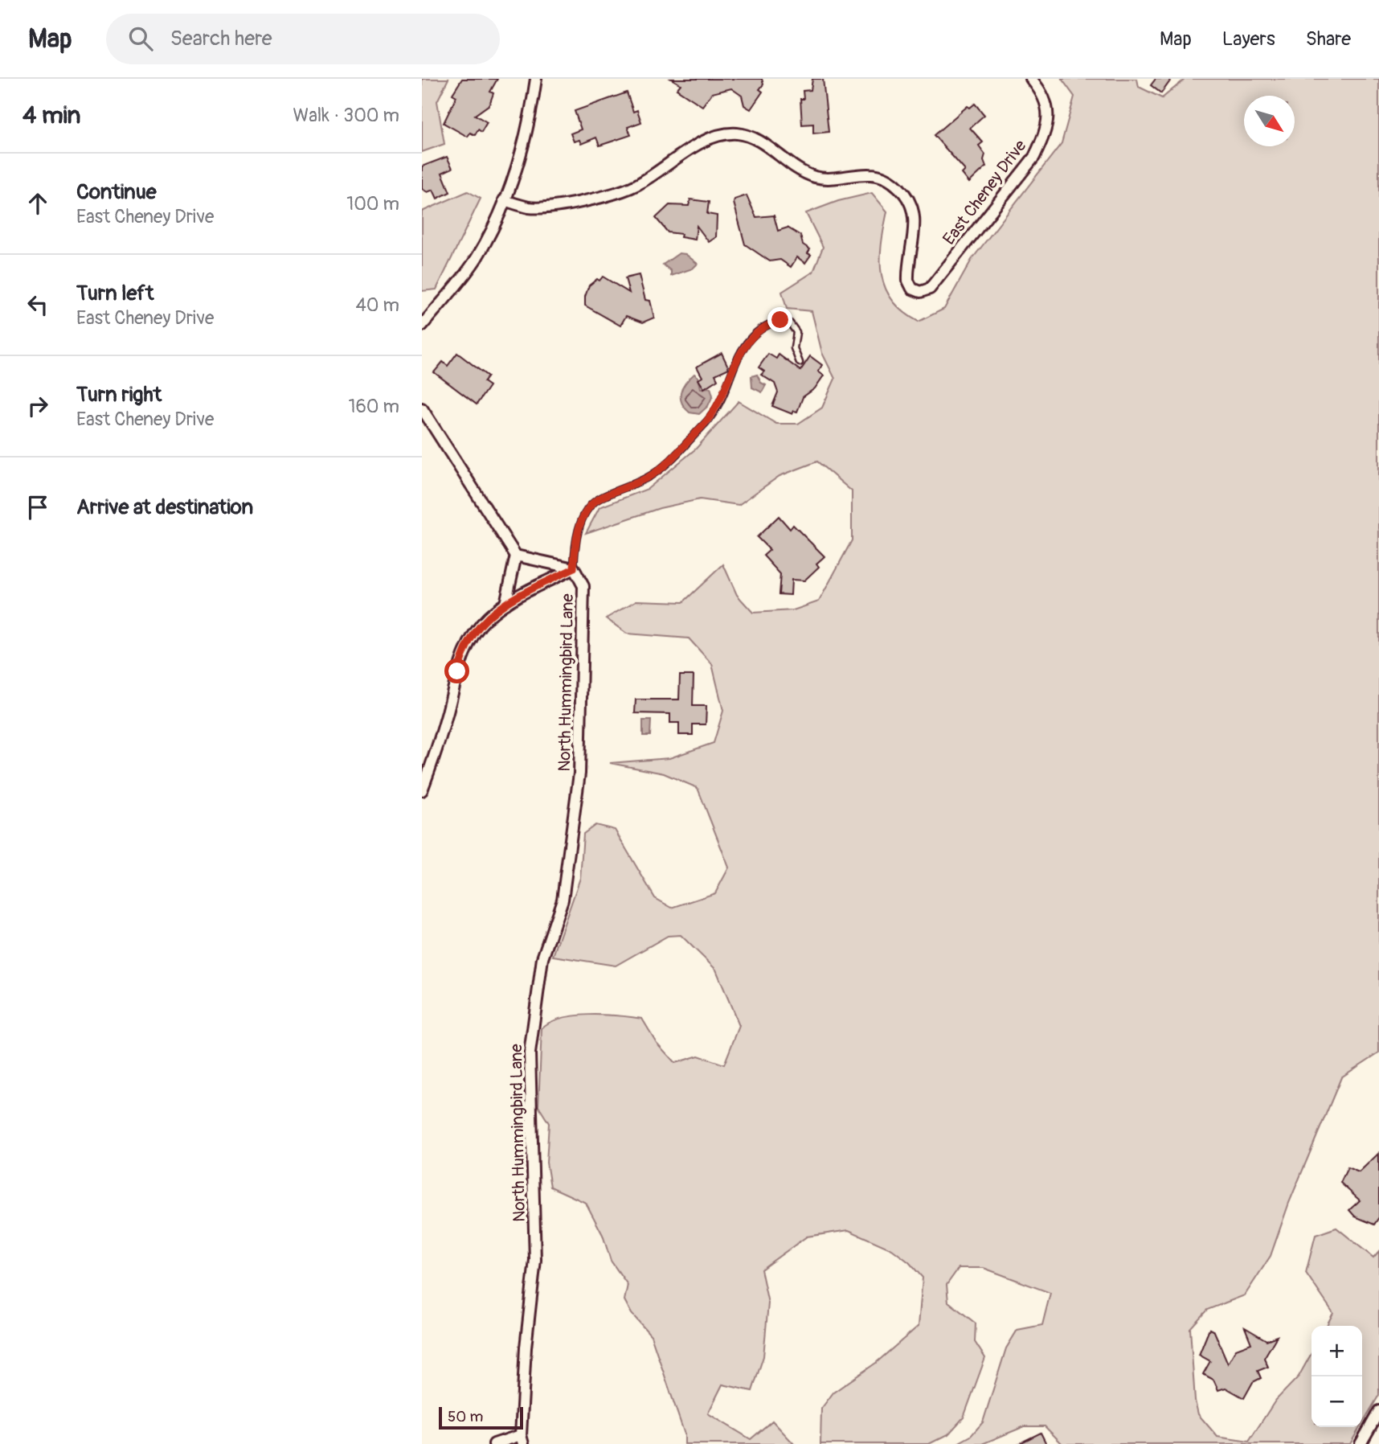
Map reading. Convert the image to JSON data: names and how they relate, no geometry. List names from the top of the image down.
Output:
{
  "streets": {
    "street": ["East Cheney Drive", "North Hummingbird Lane"]
  },
  "scale_bar": "50 m",
  "north": "bottom right",
  "page": {
    "header": "Map",
    "search": "Search here",
    "nav": ["Map", "Layers", "Share"],
    "heading": ["4 min", "Walk · 300 m"],
    "list": [
      ["Continue", "East Cheney Drive", "100 m"],
      ["Turn left", "East Cheney Drive", "40 m"],
      ["Turn right", "East Cheney Drive", "160 m"],
      "Arrive at destination"
    ],
    "map_buttons": ["+", "−"],
    "scale": "50 m"
  }
}
